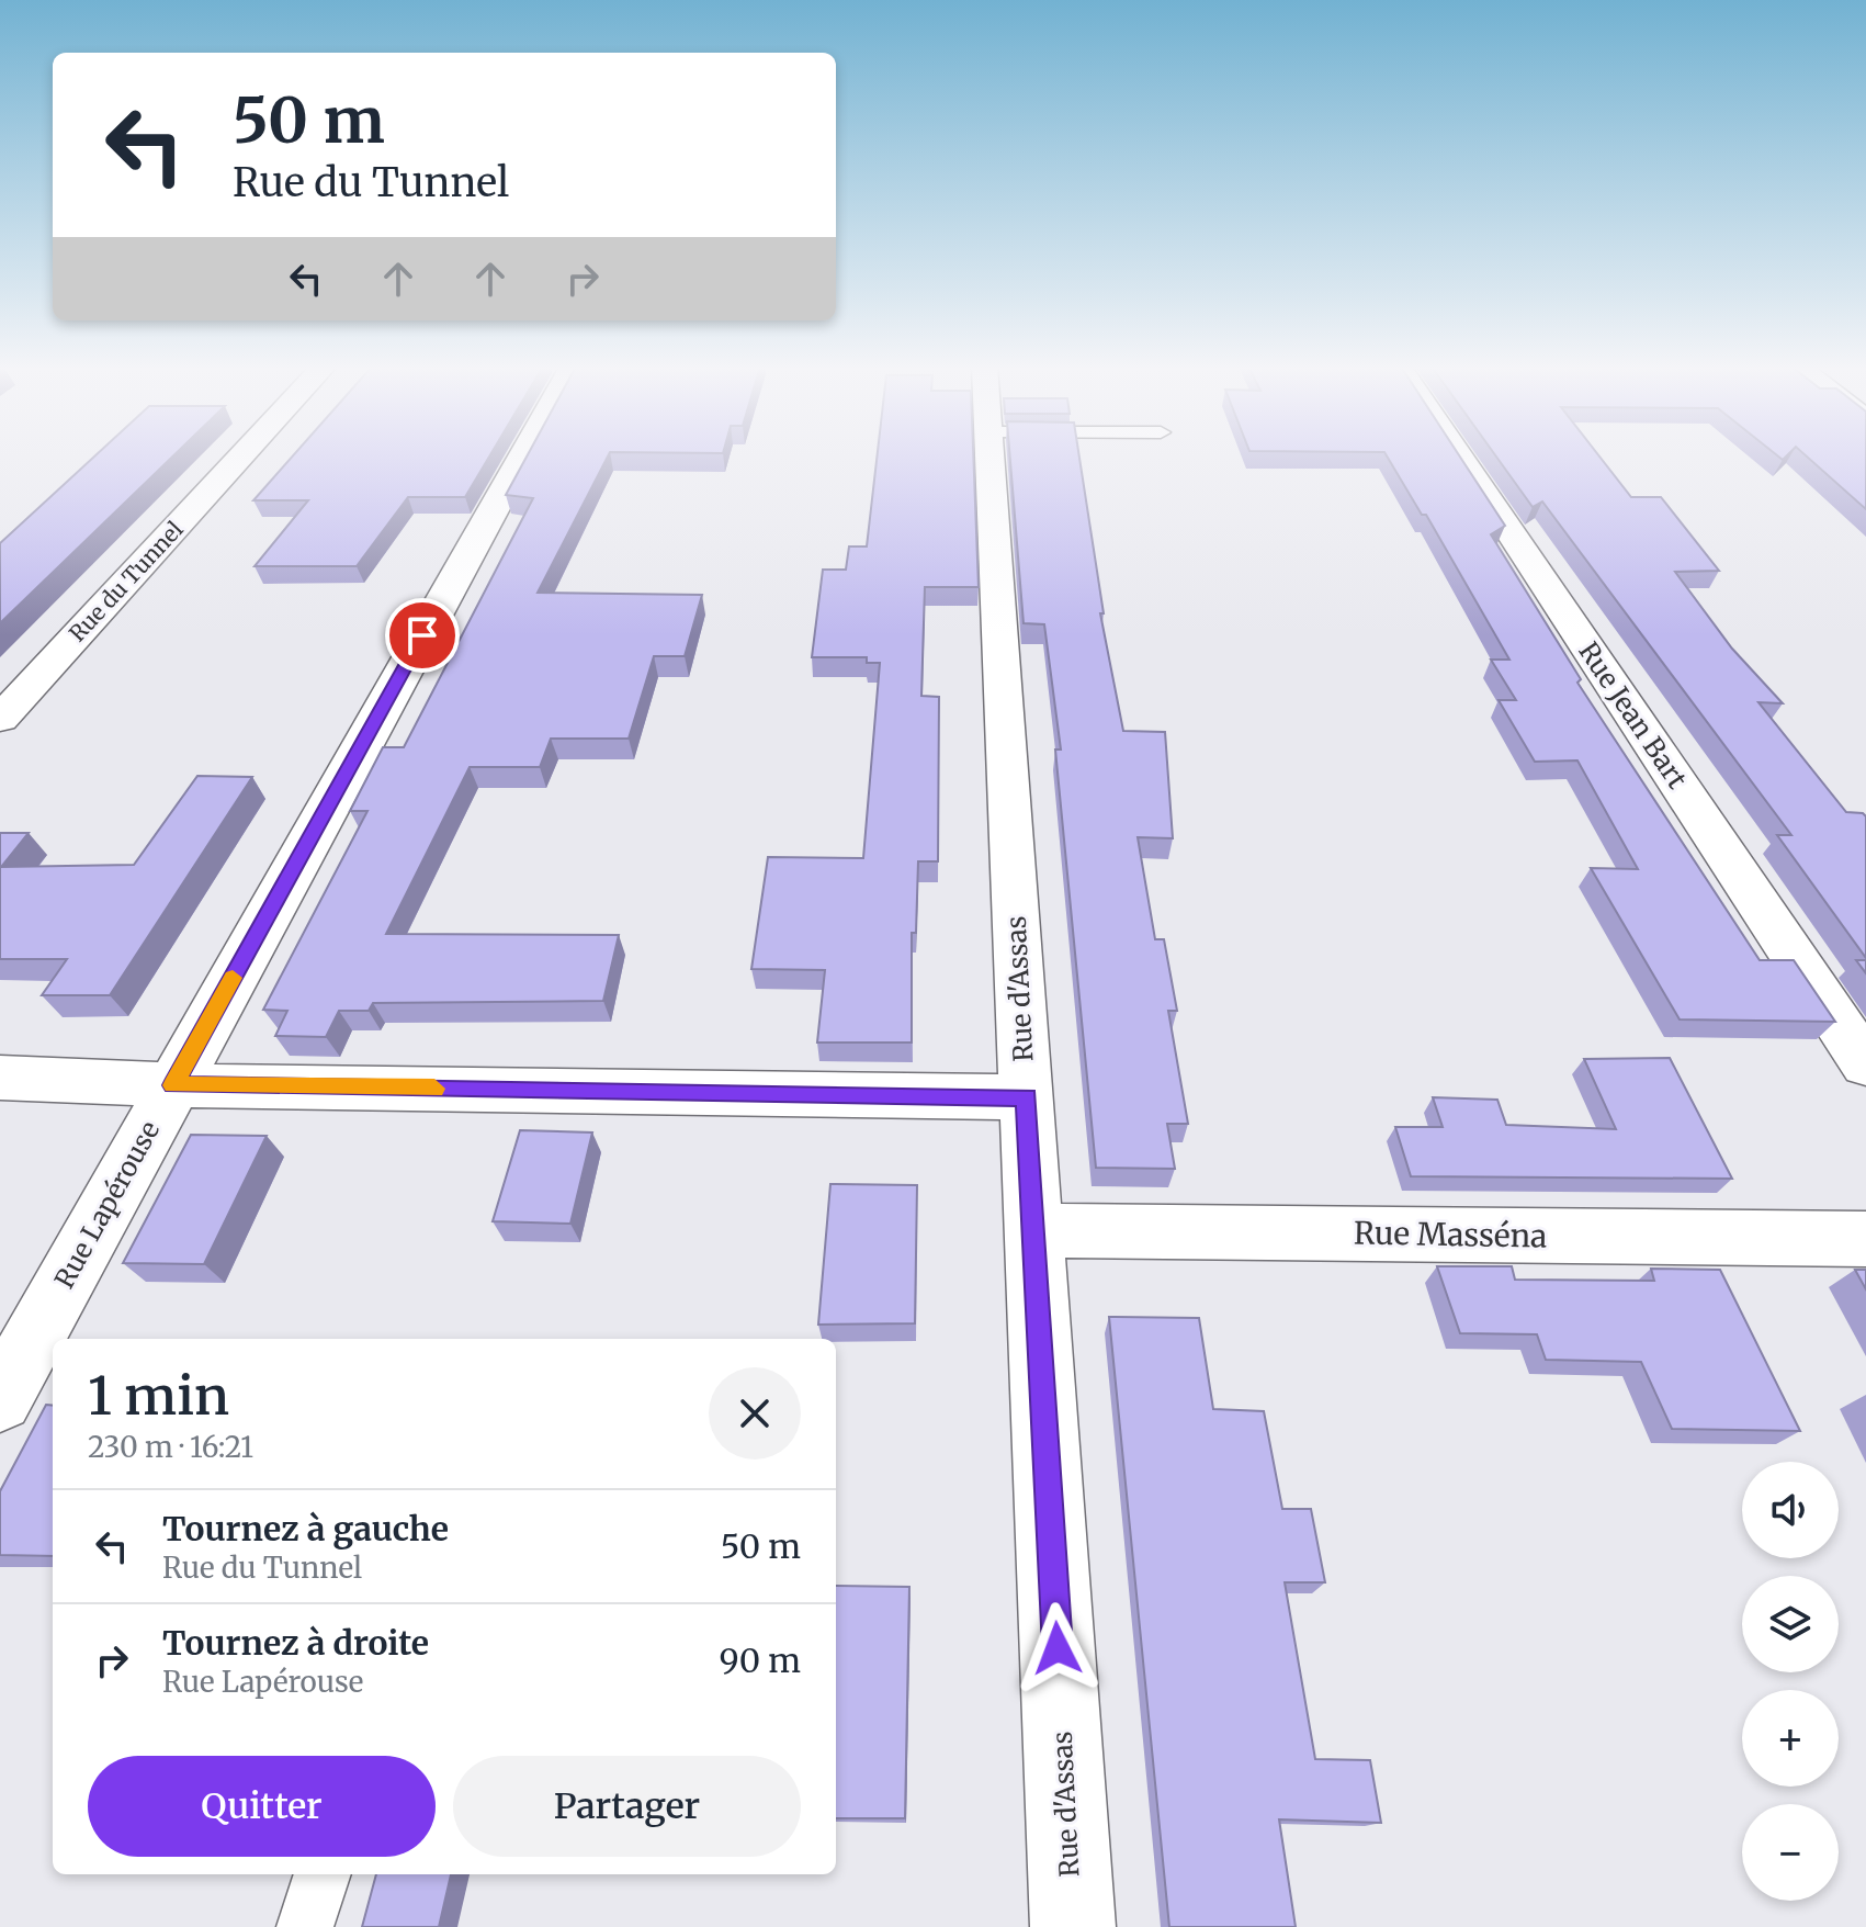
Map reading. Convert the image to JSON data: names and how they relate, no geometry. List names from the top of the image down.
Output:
{
  "streets": {
    "street": [
      "Rue du Tunnel",
      "Rue Jean Bart",
      "Rue d'Assas",
      "Rue Lapérouse",
      "Rue Masséna"
    ]
  },
  "crossings": [
    ["Rue d'Assas", "Rue Masséna"]
  ],
  "page": {
    "turn": ["50 m", "Rue du Tunnel"],
    "heading": ["1 min", "230 m · 16:21"],
    "map_buttons": ["+", "−"],
    "list": [
      {
        "name": "Tournez à gauche",
        "note": "Rue du Tunnel",
        "value": "50 m"
      },
      {
        "name": "Tournez à droite",
        "note": "Rue Lapérouse",
        "value": "90 m"
      }
    ],
    "buttons": ["Quitter", "Partager"]
  }
}
